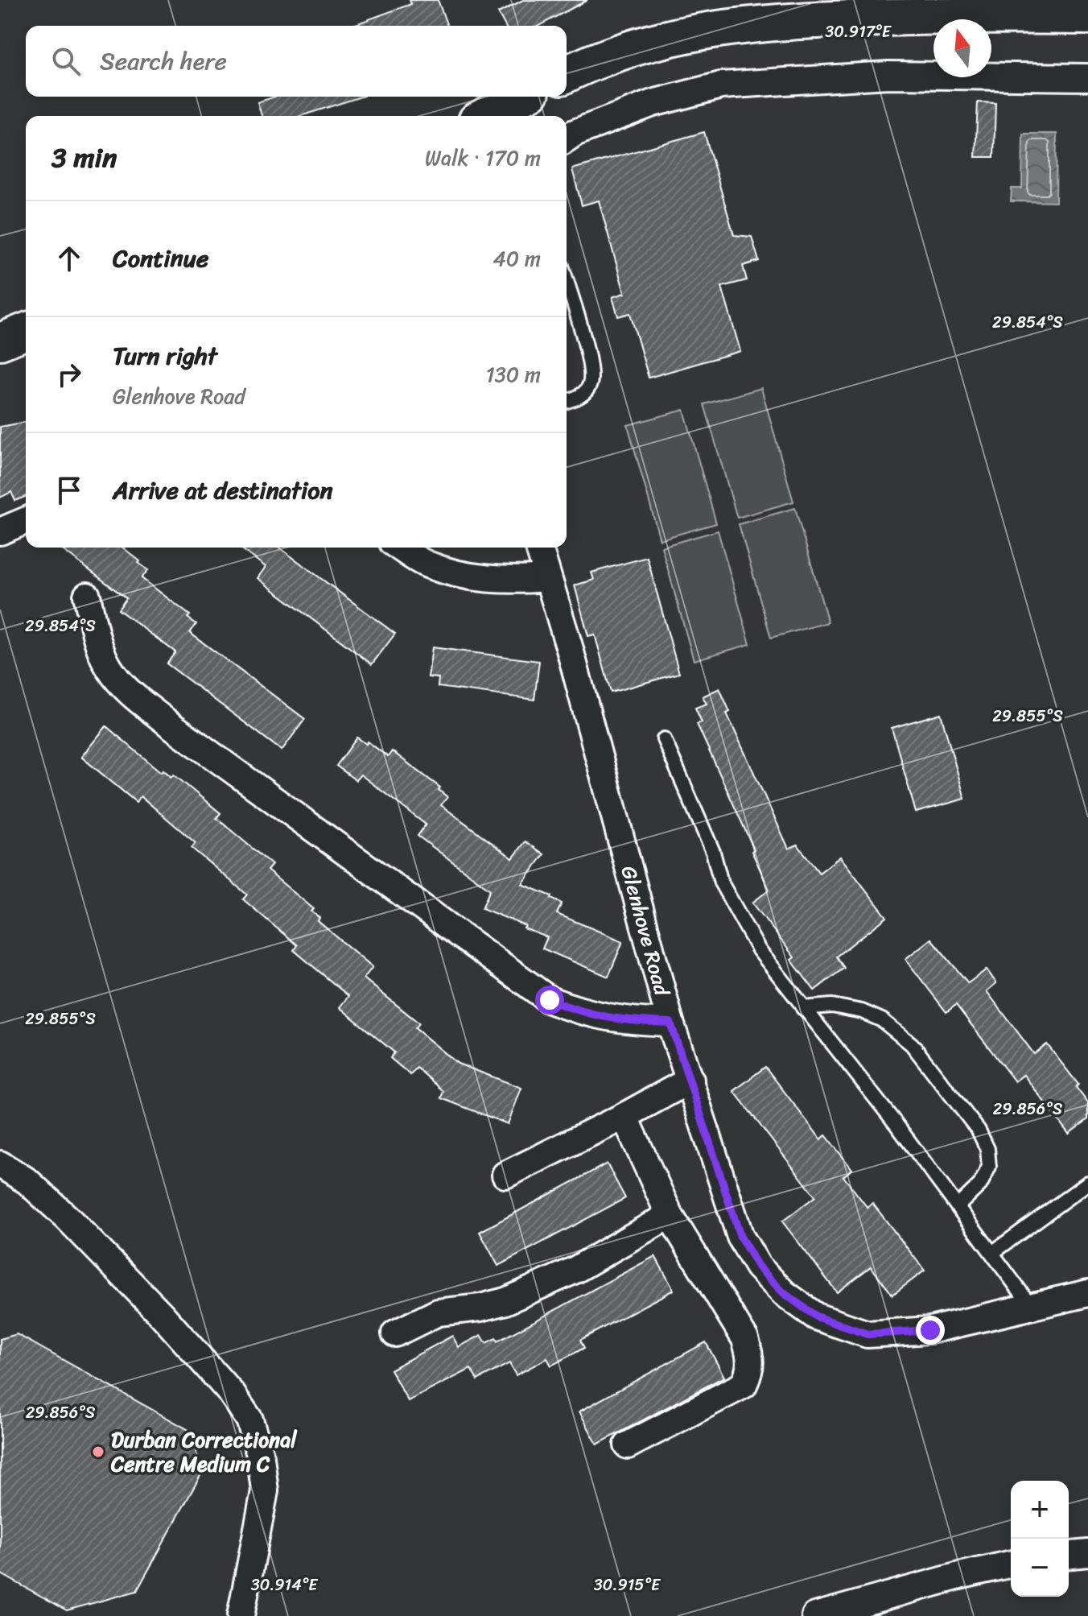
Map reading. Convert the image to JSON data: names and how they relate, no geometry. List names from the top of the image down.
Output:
{
  "streets": {
    "street": ["Glenhove Road"]
  },
  "places": ["Durban Correctional Centre Medium C"],
  "north": "top",
  "page": {
    "search": "Search here",
    "heading": ["3 min", "Walk · 170 m"],
    "list": [
      ["Continue", "40 m"],
      ["Turn right", "Glenhove Road", "130 m"],
      "Arrive at destination"
    ],
    "map_buttons": ["+", "−"]
  },
  "coordinates": [
    "30.917°E",
    "29.854°S",
    "29.855°S",
    "29.856°S",
    "30.914°E",
    "30.915°E"
  ]
}
